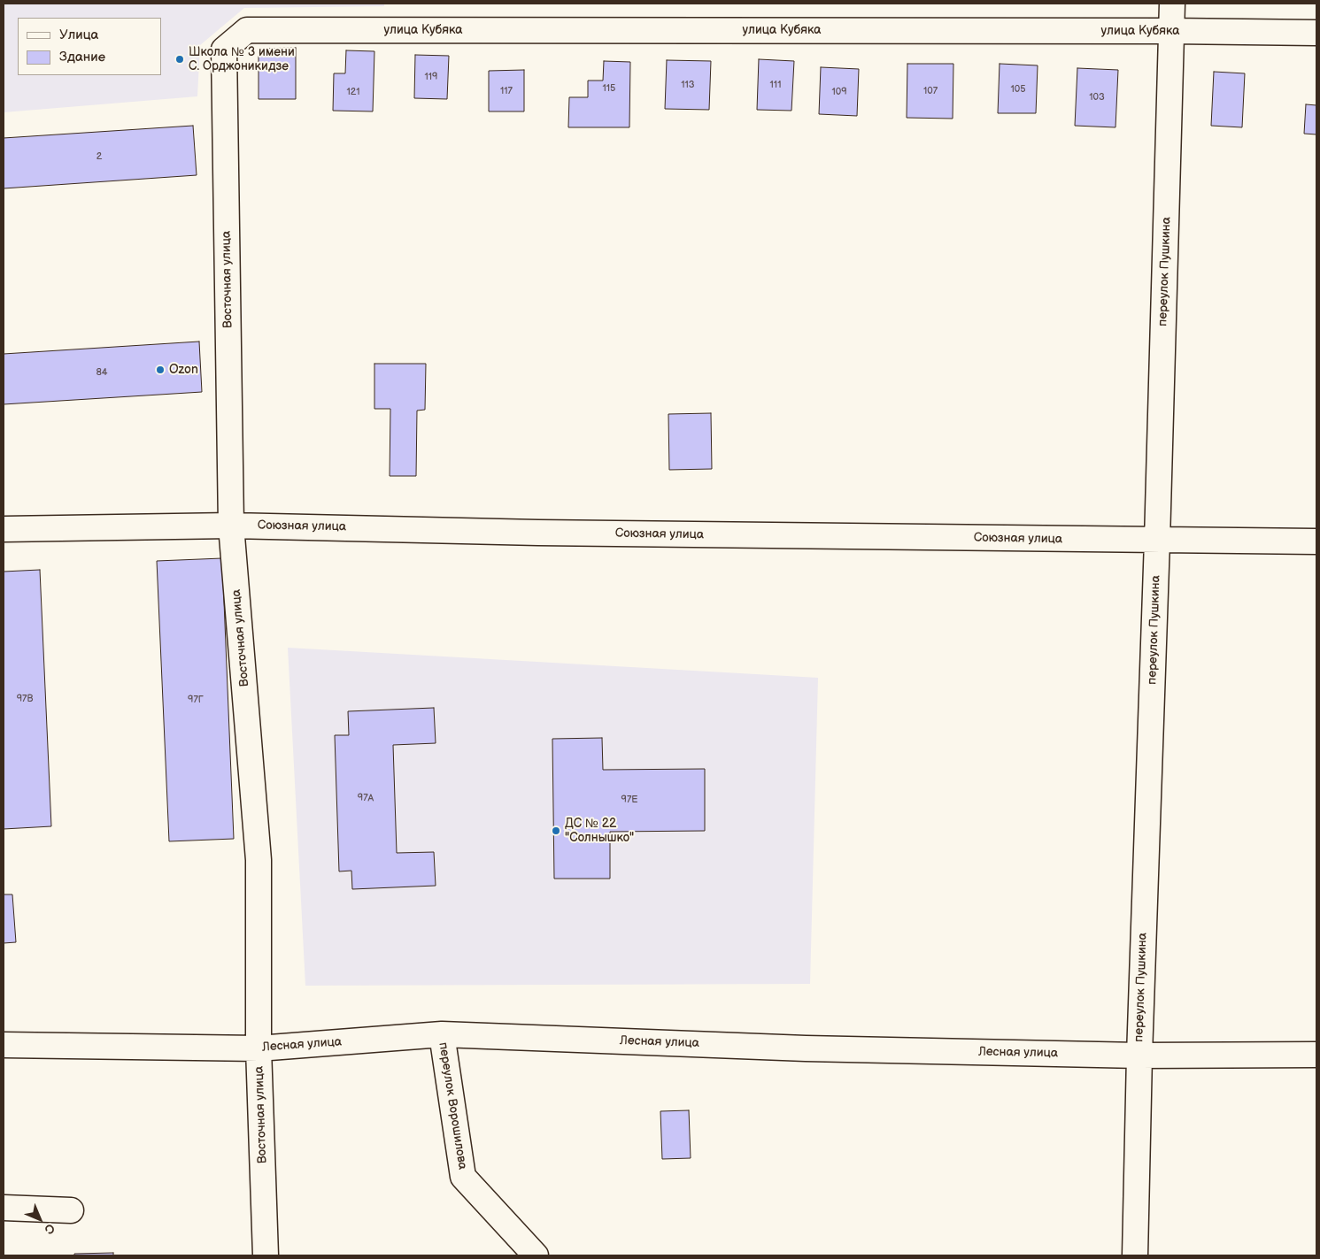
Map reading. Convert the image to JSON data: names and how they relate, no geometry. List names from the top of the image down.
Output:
{
  "streets": {
    "street": [
      "улица Кубяка",
      "переулок Пушкина",
      "Восточная улица",
      "Союзная улица",
      "Лесная улица",
      "переулок Ворошилова"
    ]
  },
  "crossings": [
    ["улица Кубяка", "переулок Пушкина"],
    ["улица Кубяка", "Восточная улица"],
    ["переулок Пушкина", "Союзная улица"],
    ["переулок Пушкина", "Лесная улица"],
    ["Восточная улица", "Союзная улица"],
    ["Восточная улица", "Лесная улица"],
    ["Лесная улица", "переулок Ворошилова"]
  ],
  "places": ["Школа № 3 имени С. Орджоникидзе", "Ozon", "ДС № 22 \"Солнышко\""],
  "house_numbers": [
    "119",
    "113",
    "111",
    "115",
    "105",
    "117",
    "107",
    "121",
    "109",
    "103",
    "2",
    "84",
    "97В",
    "97Г",
    "97А",
    "97Е"
  ],
  "legend": ["Улица", "Здание"],
  "north": "bottom right"
}
